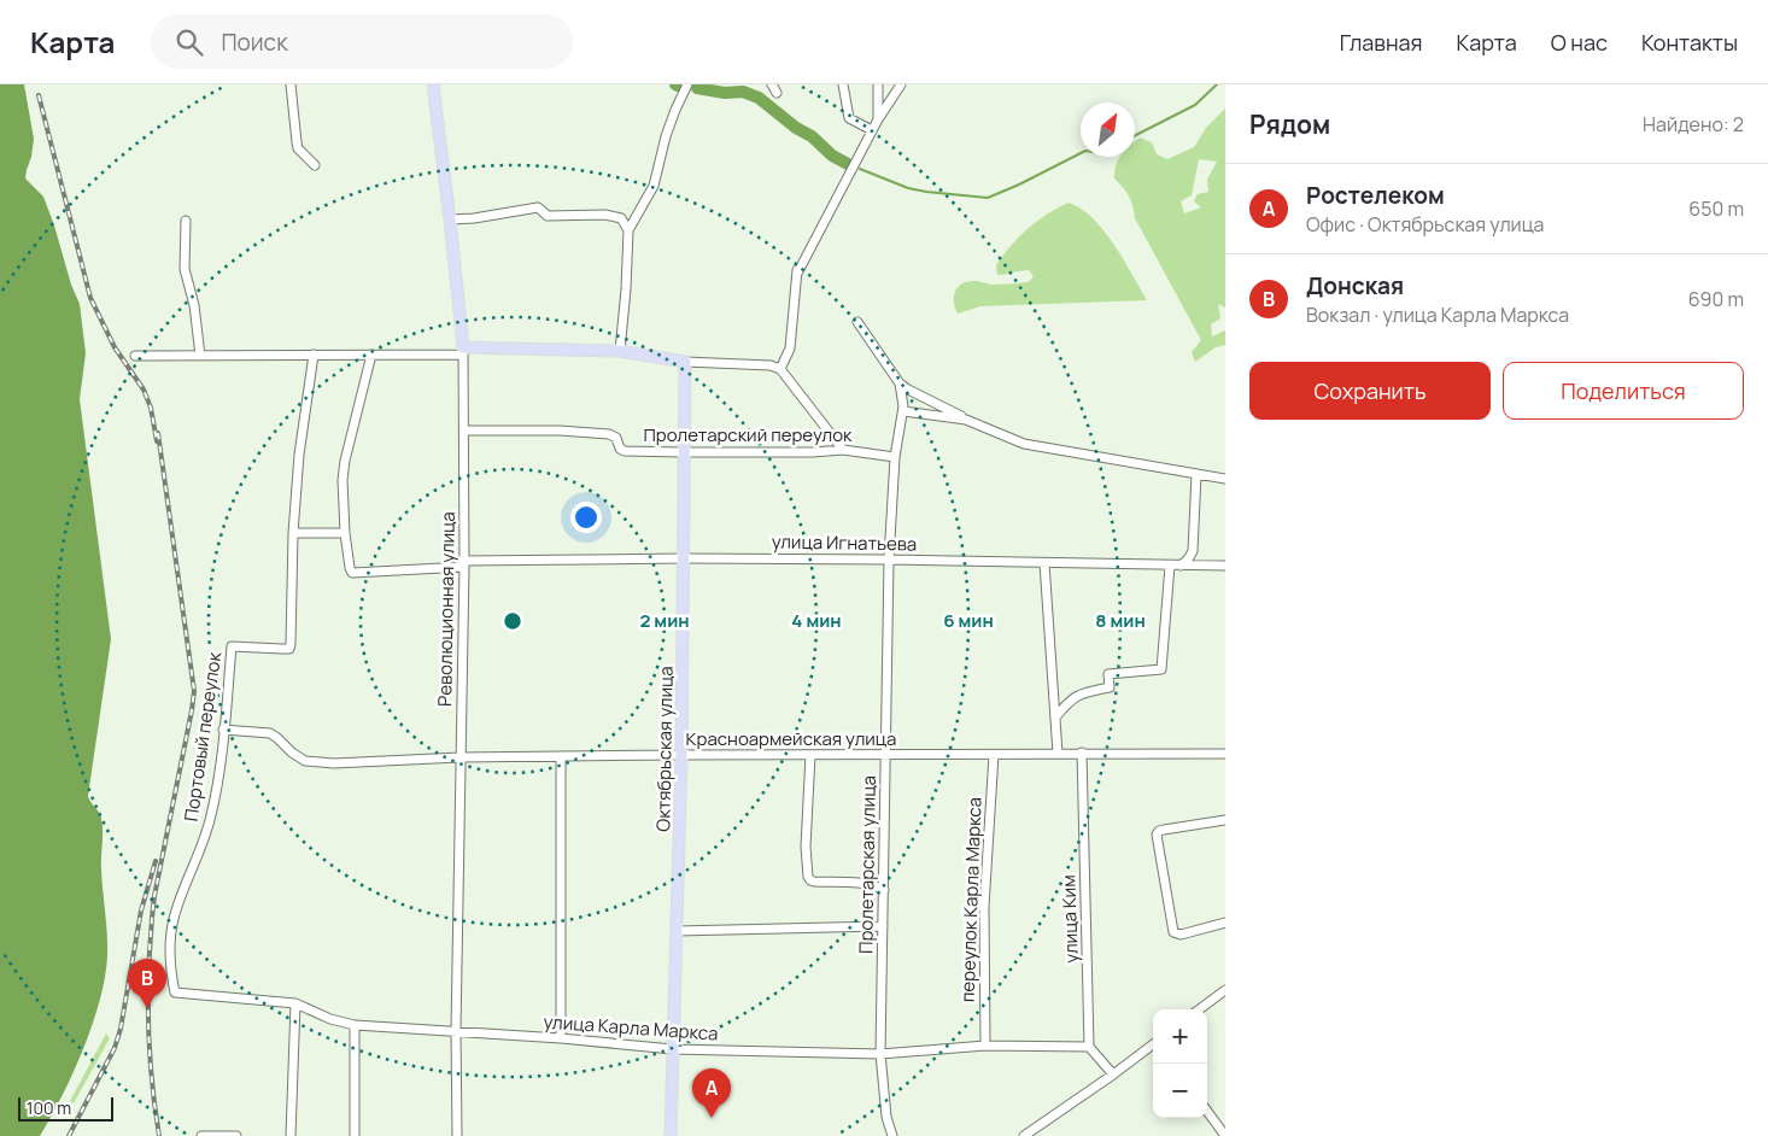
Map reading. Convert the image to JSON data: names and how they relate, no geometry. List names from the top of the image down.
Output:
{
  "streets": {
    "main road": ["Революционная улица", "Октябрьская улица"],
    "street": [
      "Пролетарский переулок",
      "улица Игнатьева",
      "Портовый переулок",
      "Красноармейская улица",
      "Пролетарская улица",
      "переулок Карла Маркса",
      "улица Ким",
      "улица Карла Маркса"
    ]
  },
  "crossings": [
    ["Пролетарский переулок", "Революционная улица"],
    ["Пролетарский переулок", "Октябрьская улица"],
    ["Пролетарский переулок", "Пролетарская улица"],
    ["улица Игнатьева", "Революционная улица"],
    ["улица Игнатьева", "Октябрьская улица"],
    ["улица Игнатьева", "Пролетарская улица"],
    ["Революционная улица", "Красноармейская улица"],
    ["Революционная улица", "улица Карла Маркса"],
    ["Портовый переулок", "Красноармейская улица"],
    ["Портовый переулок", "улица Карла Маркса"],
    ["Красноармейская улица", "Октябрьская улица"],
    ["Красноармейская улица", "Пролетарская улица"],
    ["Красноармейская улица", "переулок Карла Маркса"],
    ["Красноармейская улица", "улица Ким"],
    ["Октябрьская улица", "улица Карла Маркса"],
    ["Пролетарская улица", "улица Карла Маркса"],
    ["переулок Карла Маркса", "улица Карла Маркса"],
    ["улица Ким", "улица Карла Маркса"]
  ],
  "scale_bar": "100 m",
  "north": "top right",
  "page": {
    "header": "Карта",
    "search": "Поиск",
    "nav": [
      "Главная",
      "Карта",
      "О нас",
      "Контакты"
    ],
    "heading": ["Рядом", "Найдено: 2"],
    "list": [
      {
        "mark": "A",
        "name": "Ростелеком",
        "note": "Офис · Октябрьская улица",
        "value": "650 m"
      },
      {
        "mark": "B",
        "name": "Донская",
        "note": "Вокзал · улица Карла Маркса",
        "value": "690 m"
      }
    ],
    "buttons": ["Сохранить", "Поделиться"],
    "pins": ["B", "A"],
    "map_buttons": ["+", "−"],
    "scale": "100 m"
  },
  "rings": [
    "2 мин",
    "4 мин",
    "6 мин",
    "8 мин"
  ]
}
